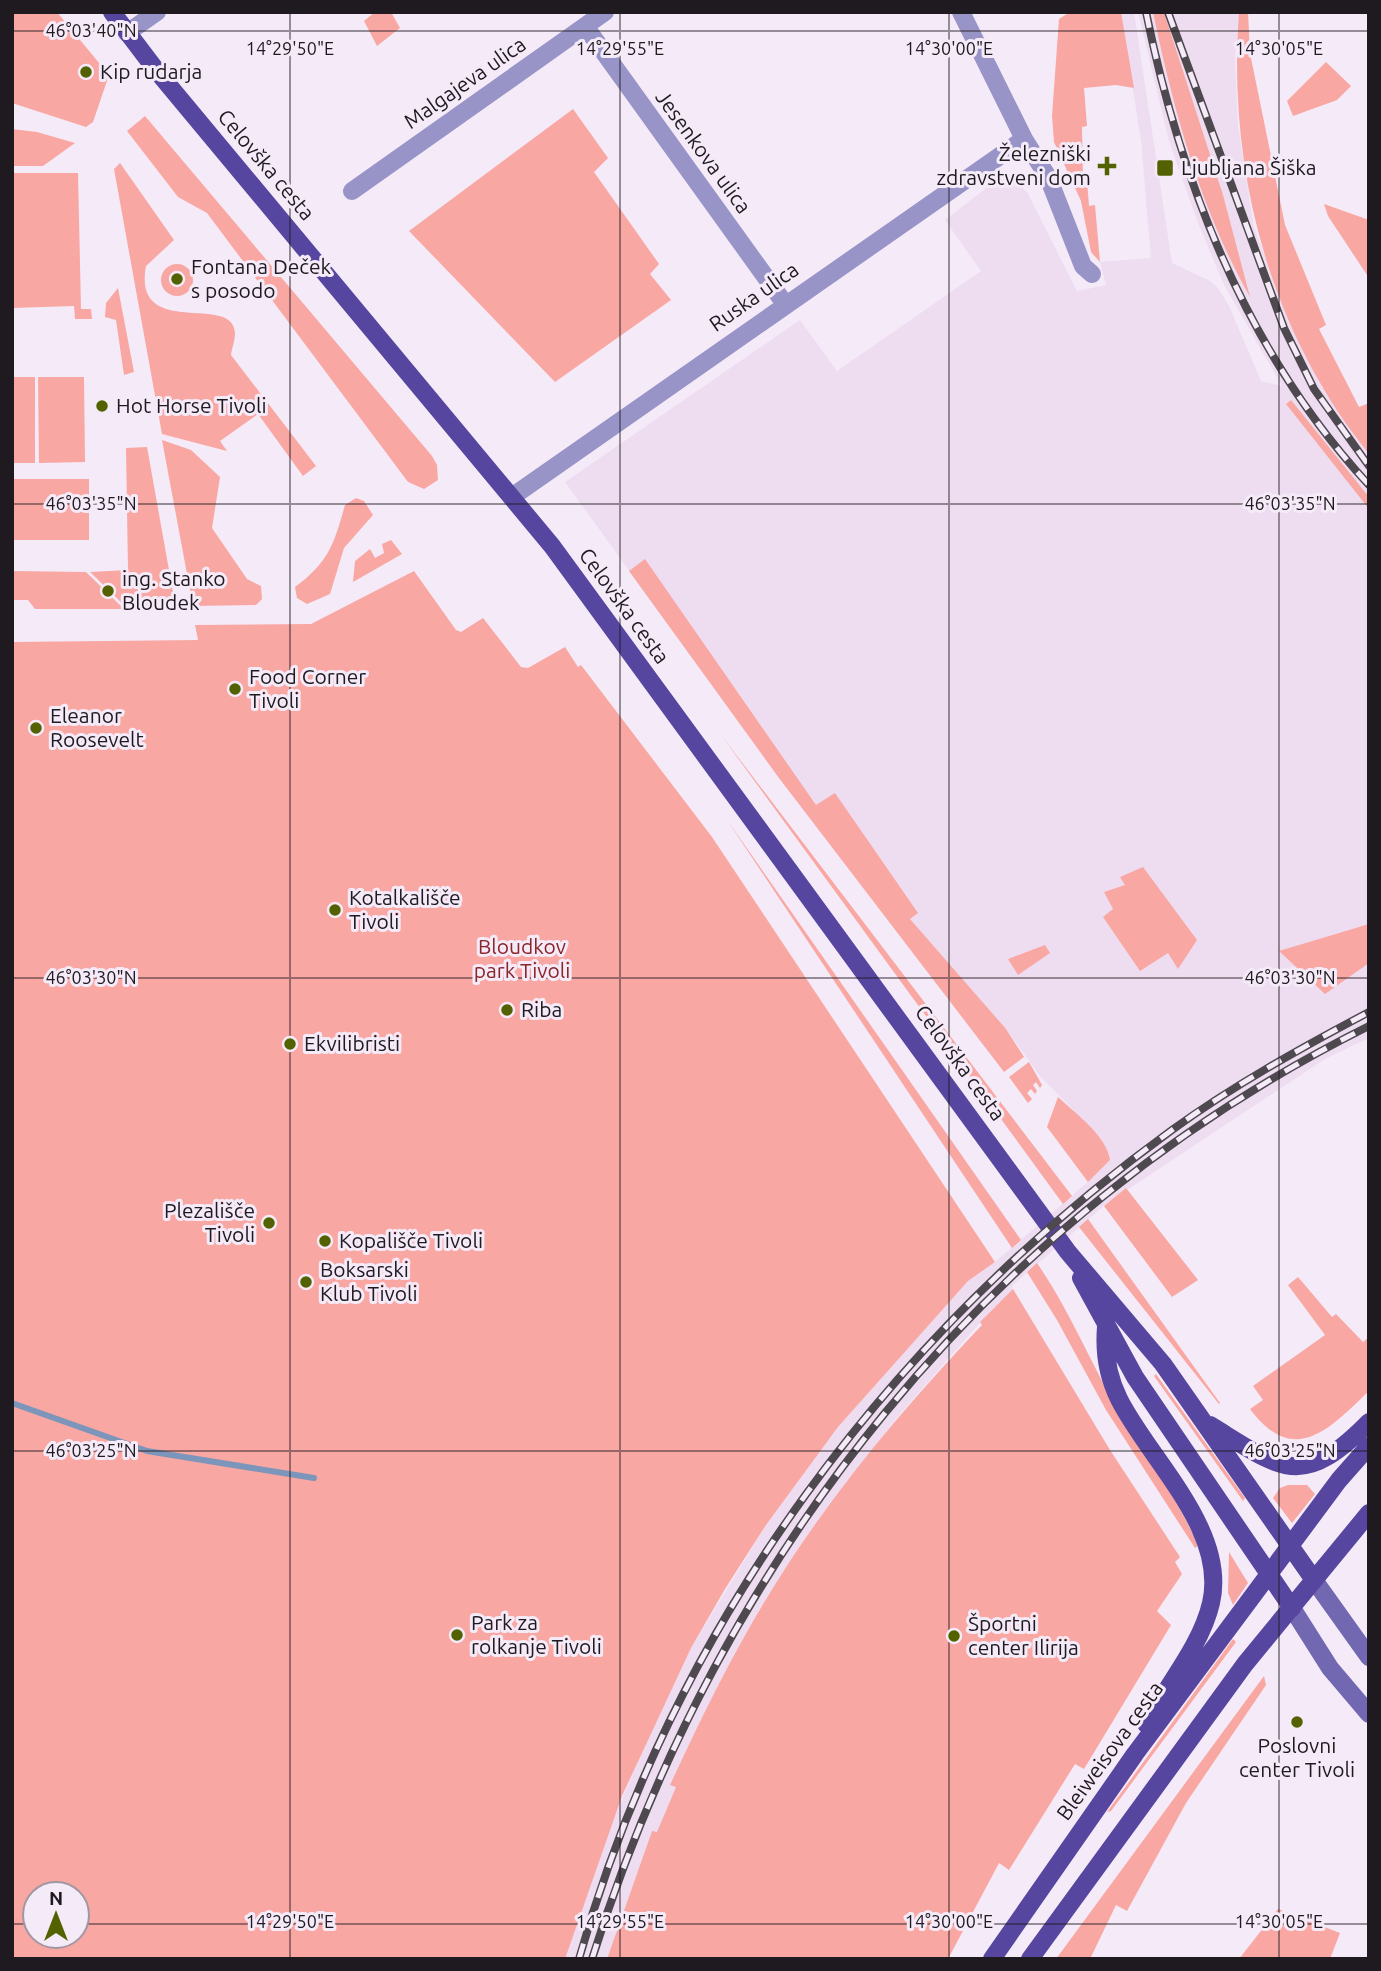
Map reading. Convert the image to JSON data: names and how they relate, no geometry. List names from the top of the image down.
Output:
{
  "streets": {
    "main road": ["Celovška cesta", "Bleiweisova cesta"],
    "street": ["Malgajeva ulica", "Jesenkova ulica", "Ruska ulica"]
  },
  "crossings": [
    ["Malgajeva ulica", "Jesenkova ulica"],
    ["Jesenkova ulica", "Ruska ulica"],
    ["Celovška cesta", "Ruska ulica"],
    ["Celovška cesta", "Bleiweisova cesta"]
  ],
  "parks": ["Bloudkov park Tivoli"],
  "places": {
    "other": [
      "Kip rudarja",
      "Fontana Deček s posodo",
      "Hot Horse Tivoli",
      "ing. Stanko Bloudek",
      "Food Corner Tivoli",
      "Eleanor Roosevelt",
      "Kotalkališče Tivoli",
      "Riba",
      "Ekvilibristi",
      "Plezališče Tivoli",
      "Kopališče Tivoli",
      "Boksarski Klub Tivoli",
      "Park za rolkanje Tivoli",
      "Športni center Ilirija",
      "Poslovni center Tivoli"
    ],
    "health": ["Železniški zdravstveni dom"],
    "transit": ["Ljubljana Šiška"]
  },
  "north": "top",
  "coordinates": [
    "46°03'40\"N",
    "14°29'50\"E",
    "14°29'55\"E",
    "14°30'00\"E",
    "14°30'05\"E",
    "46°03'35\"N",
    "46°03'30\"N",
    "46°03'25\"N"
  ]
}
